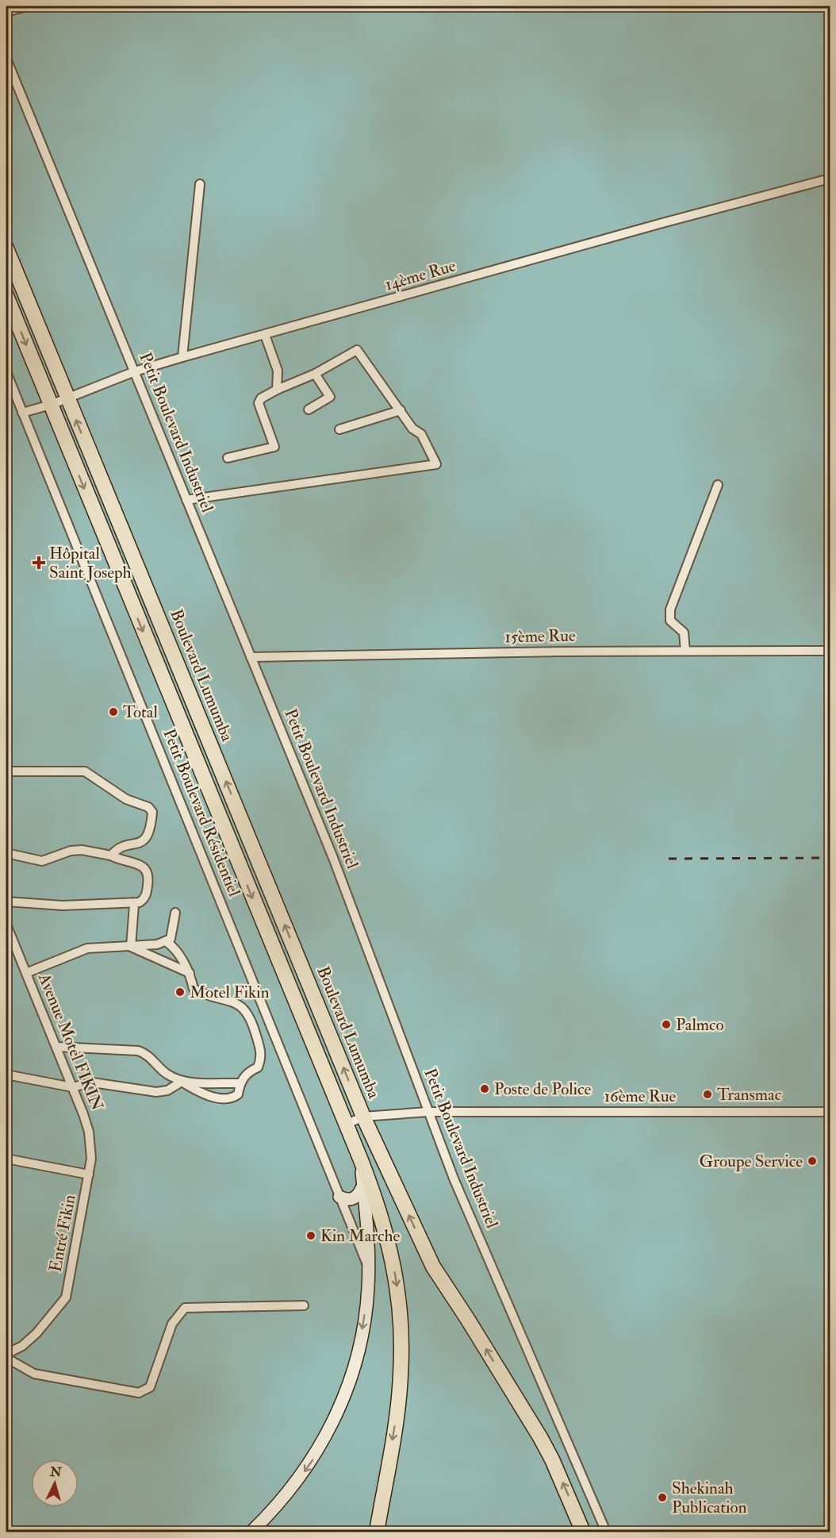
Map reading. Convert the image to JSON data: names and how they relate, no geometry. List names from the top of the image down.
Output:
{
  "streets": {
    "highway": ["Boulevard Lumumba"],
    "street": [
      "14ème Rue",
      "Petit Boulevard Industriel",
      "15ème Rue",
      "Petit Boulevard Résidentiel",
      "Avenue Motel FIKIN",
      "16ème Rue",
      "Entré Fikin"
    ]
  },
  "crossings": [
    ["14ème Rue", "Petit Boulevard Industriel"],
    ["14ème Rue", "Boulevard Lumumba"],
    ["14ème Rue", "Petit Boulevard Résidentiel"],
    ["Petit Boulevard Industriel", "15ème Rue"],
    ["Petit Boulevard Industriel", "16ème Rue"],
    ["Boulevard Lumumba", "16ème Rue"],
    ["Avenue Motel FIKIN", "Entré Fikin"]
  ],
  "places": {
    "health": ["Hôpital Saint Joseph"],
    "other": [
      "Total",
      "Motel Fikin",
      "Palmco",
      "Poste de Police",
      "Transmac",
      "Groupe Service",
      "Kin Marche",
      "Shekinah Publication"
    ]
  },
  "north": "top"
}
